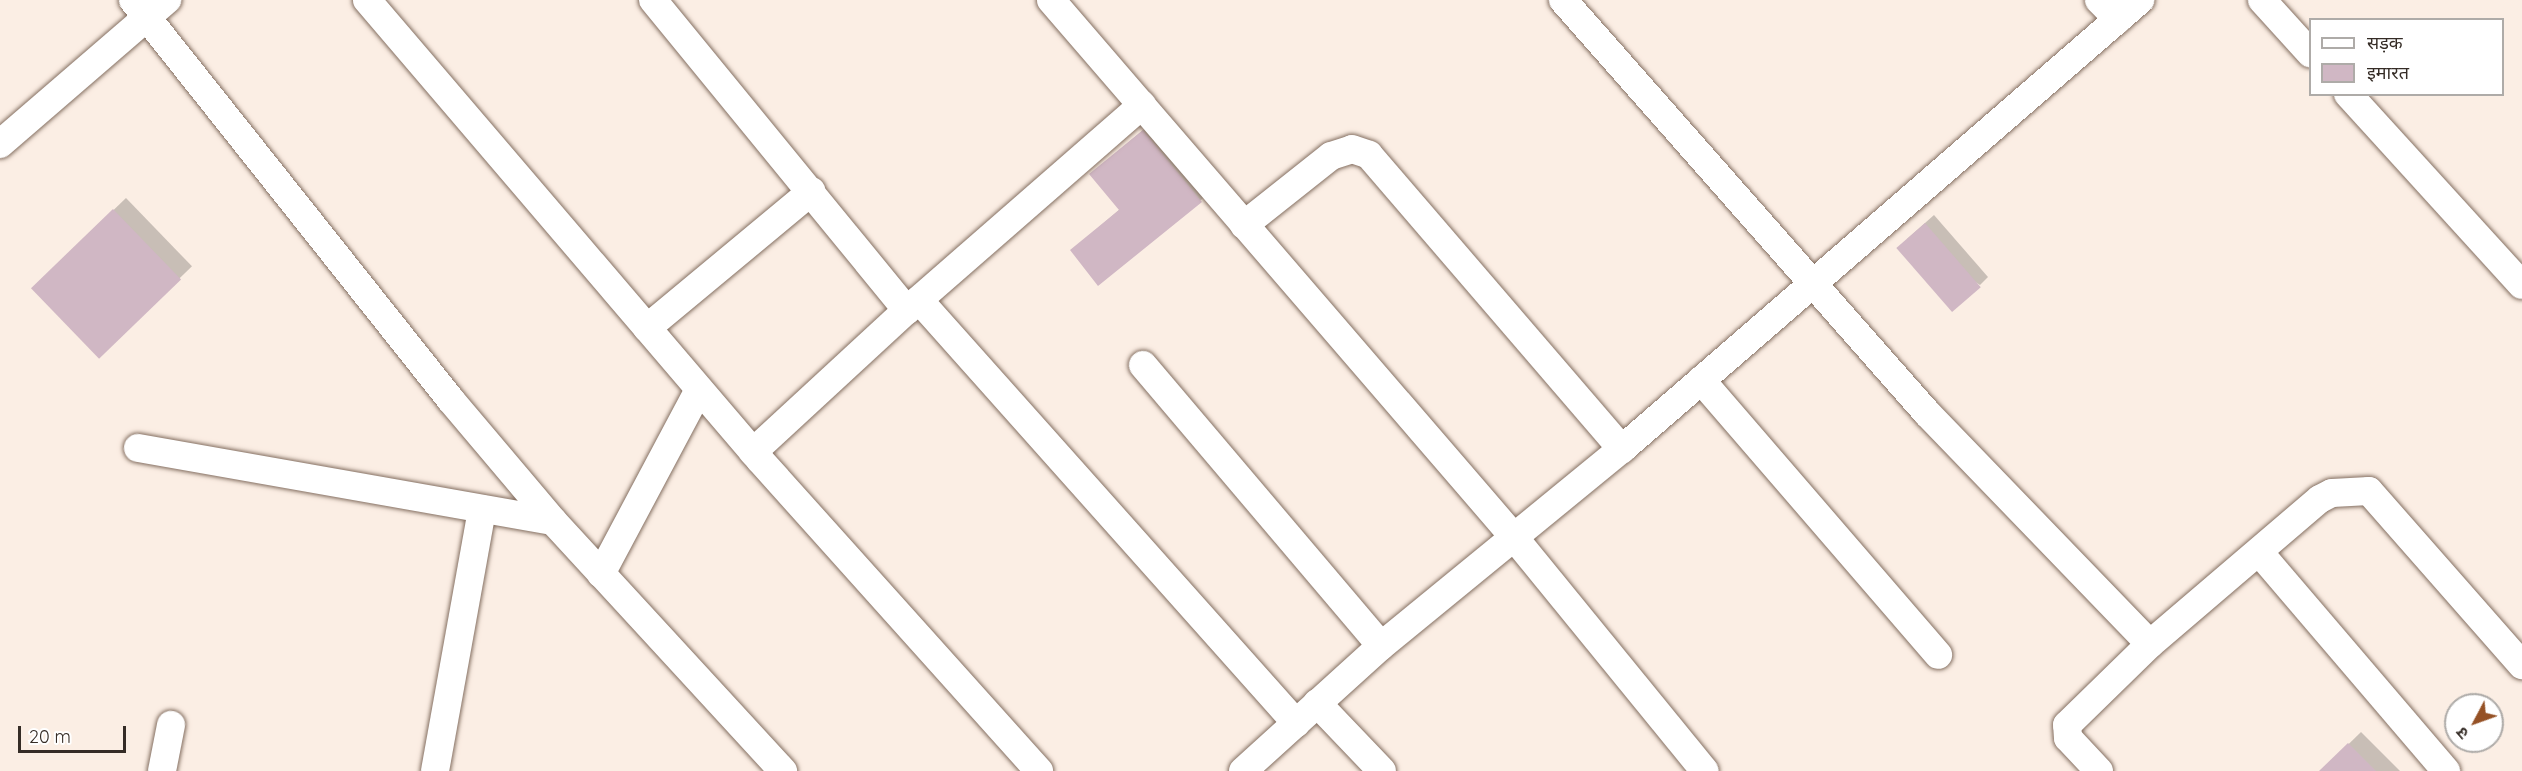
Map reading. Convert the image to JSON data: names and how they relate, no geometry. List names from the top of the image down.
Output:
{
  "legend": ["सड़क", "इमारत"],
  "scale_bar": "20 m",
  "north": "bottom left"
}
